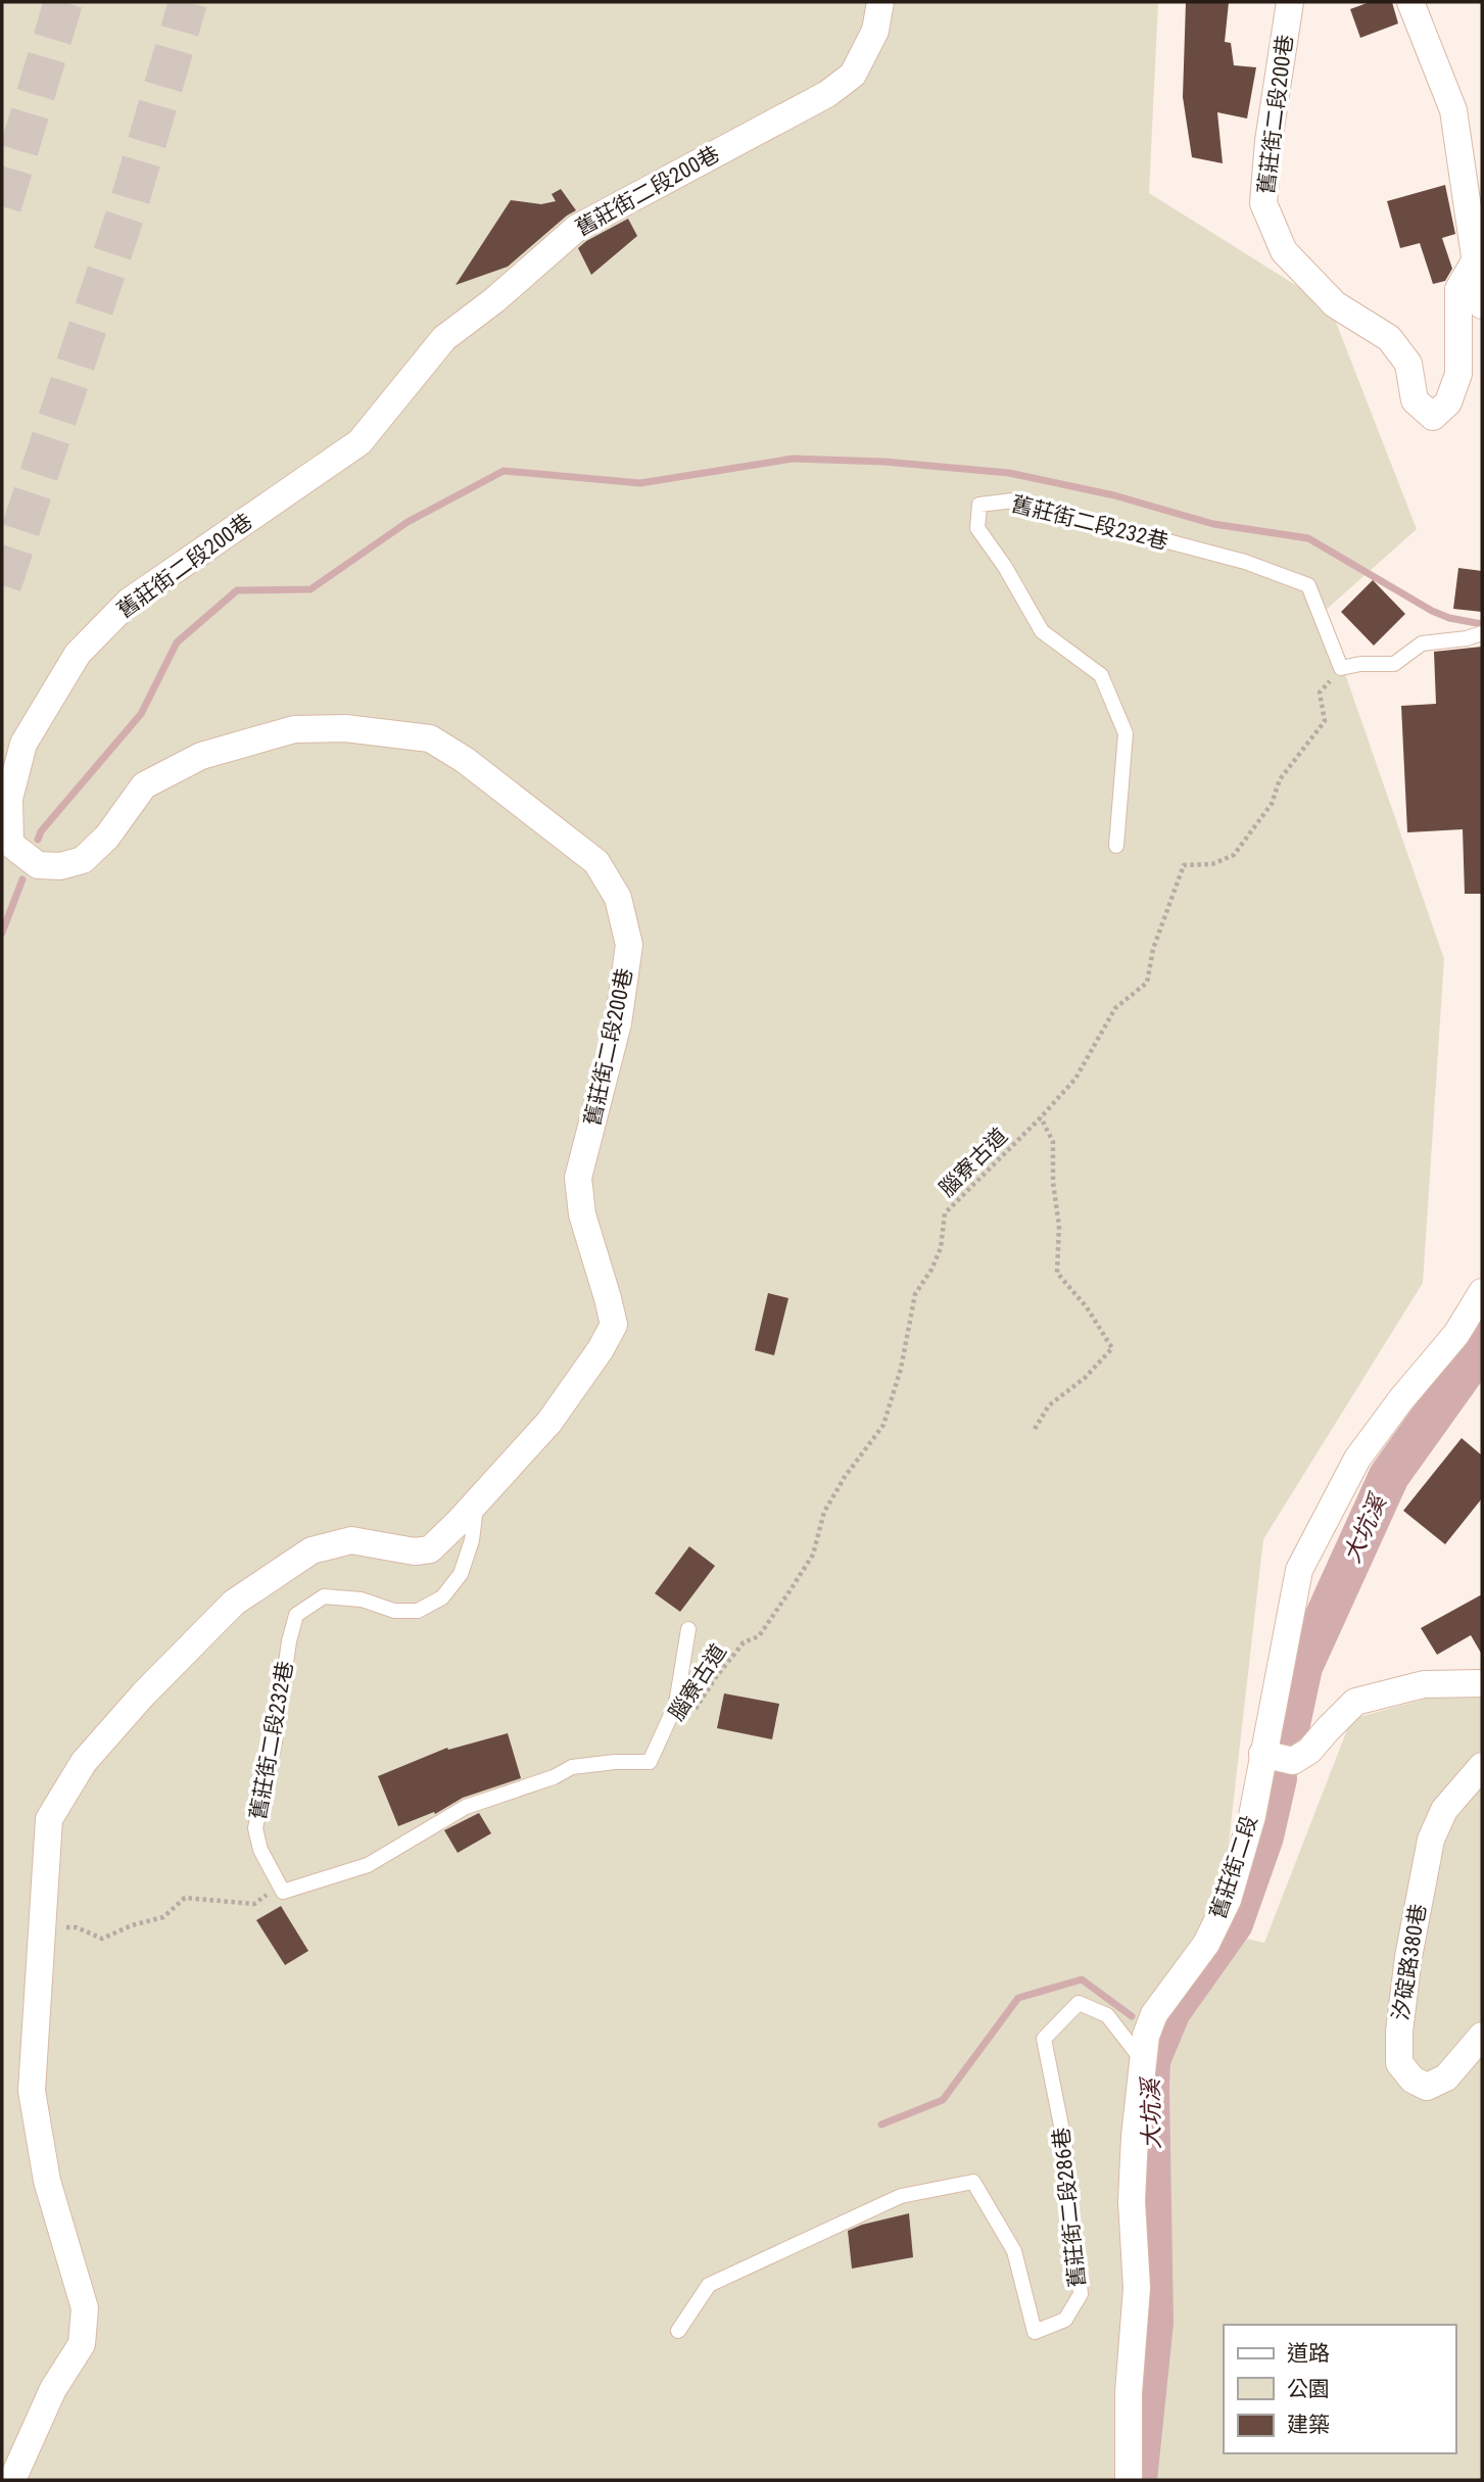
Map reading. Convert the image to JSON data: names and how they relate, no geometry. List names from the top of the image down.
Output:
{
  "streets": {
    "street": ["舊莊街二段200巷", "舊莊街二段", "汐碇路380巷"],
    "lane": ["舊莊街二段232巷", "舊莊街二段286巷"],
    "path": ["腦寮古道"]
  },
  "crossings": [
    ["舊莊街二段200巷", "舊莊街二段232巷"],
    ["舊莊街二段232巷", "腦寮古道"],
    ["舊莊街二段", "舊莊街二段286巷"]
  ],
  "water": ["大坑溪"],
  "legend": ["道路", "公園", "建築"]
}
